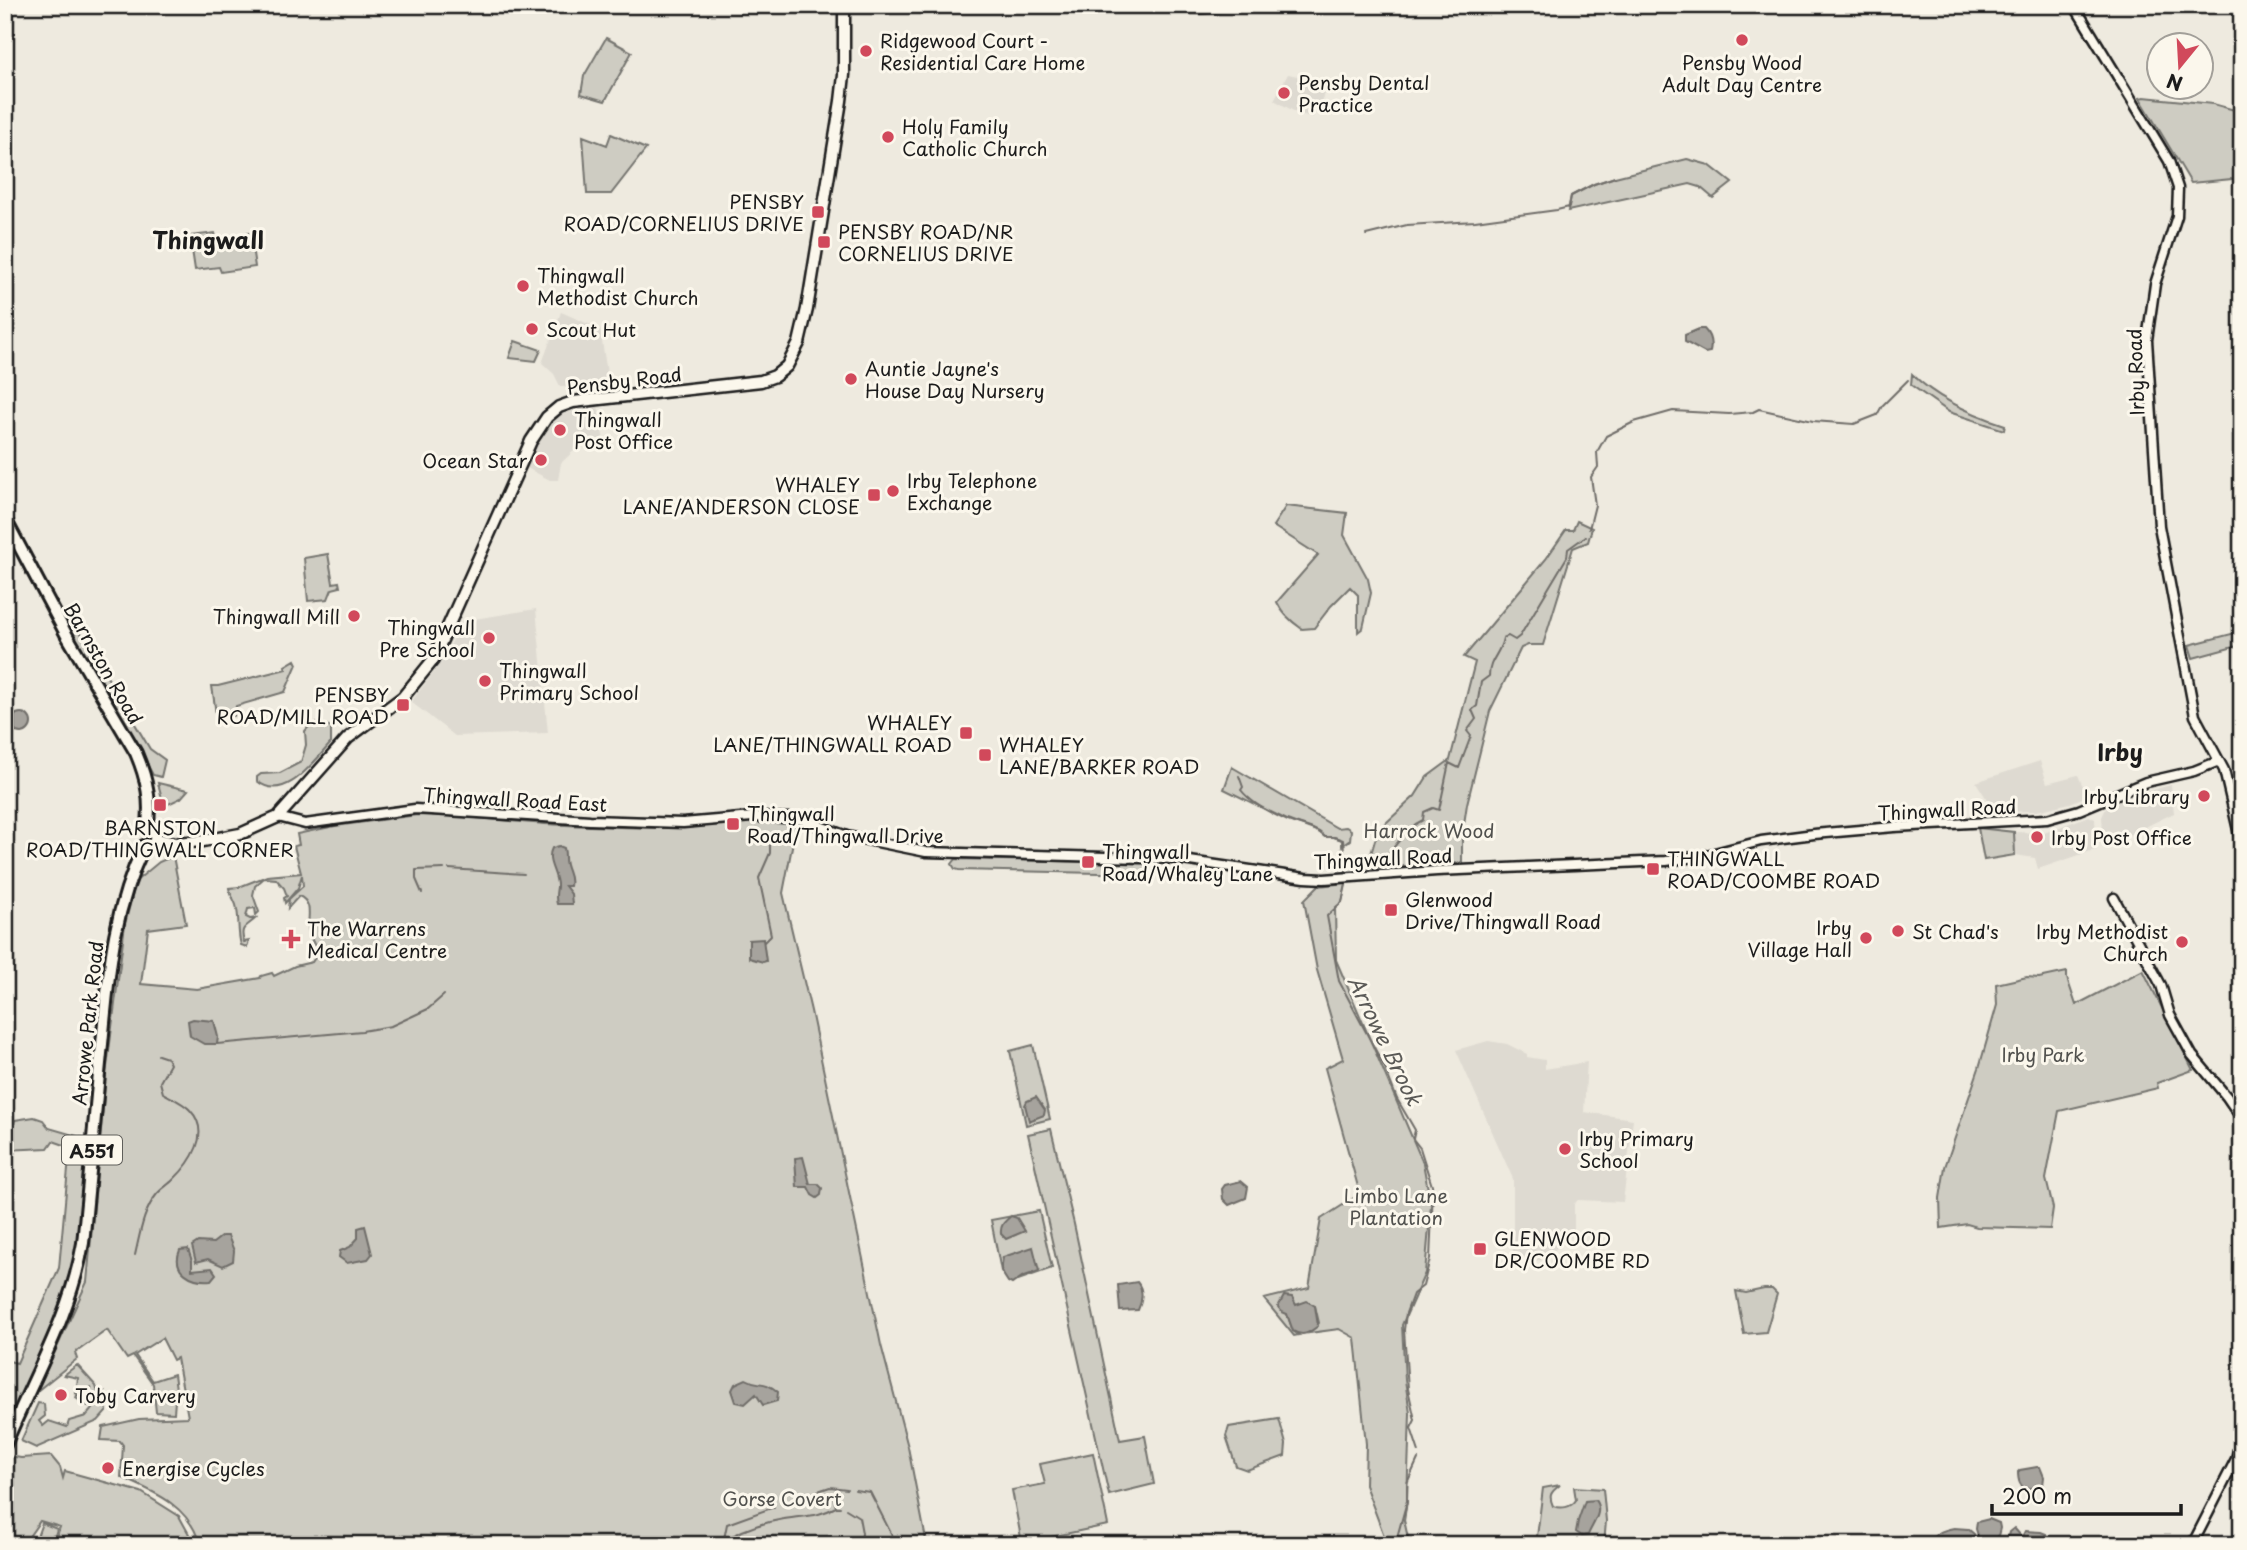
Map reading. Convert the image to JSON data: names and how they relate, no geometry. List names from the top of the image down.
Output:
{
  "streets": {
    "main road": [
      "Pensby Road",
      "Barnston Road",
      "Arrowe Park Road",
      "A551"
    ],
    "street": ["Irby Road", "Thingwall Road East", "Thingwall Road"]
  },
  "crossings": [
    ["Irby Road", "Thingwall Road"],
    ["Pensby Road", "Barnston Road"],
    ["Pensby Road", "Thingwall Road East"],
    ["Pensby Road", "Arrowe Park Road"],
    ["Barnston Road", "Arrowe Park Road"],
    ["Thingwall Road East", "Thingwall Road"]
  ],
  "districts": ["Thingwall", "Irby"],
  "water": ["Arrowe Brook"],
  "parks": [
    "Harrock Wood",
    "Irby Park",
    "Limbo Lane Plantation",
    "Gorse Covert"
  ],
  "places": {
    "other": [
      "Pensby Wood Adult Day Centre",
      "Ridgewood Court - Residential Care Home",
      "Pensby Dental Practice",
      "Holy Family Catholic Church",
      "Thingwall Methodist Church",
      "Scout Hut",
      "Auntie Jayne's House Day Nursery",
      "Thingwall Post Office",
      "Ocean Star",
      "Irby Telephone Exchange",
      "Thingwall Mill",
      "Thingwall Pre School",
      "Thingwall Primary School",
      "Irby Library",
      "Irby Post Office",
      "St Chad's",
      "Irby Village Hall",
      "Irby Methodist Church",
      "Irby Primary School",
      "Toby Carvery",
      "Energise Cycles"
    ],
    "transit": [
      "PENSBY ROAD/CORNELIUS DRIVE",
      "PENSBY ROAD/NR CORNELIUS DRIVE",
      "WHALEY LANE/ANDERSON CLOSE",
      "PENSBY ROAD/MILL ROAD",
      "WHALEY LANE/THINGWALL ROAD",
      "WHALEY LANE/BARKER ROAD",
      "BARNSTON ROAD/THINGWALL CORNER",
      "Thingwall Road/Thingwall Drive",
      "Thingwall Road/Whaley Lane",
      "THINGWALL ROAD/COOMBE ROAD",
      "Glenwood Drive/Thingwall Road",
      "GLENWOOD DR/COOMBE RD"
    ],
    "health": ["The Warrens Medical Centre"]
  },
  "scale_bar": "200 m",
  "north": "bottom"
}
